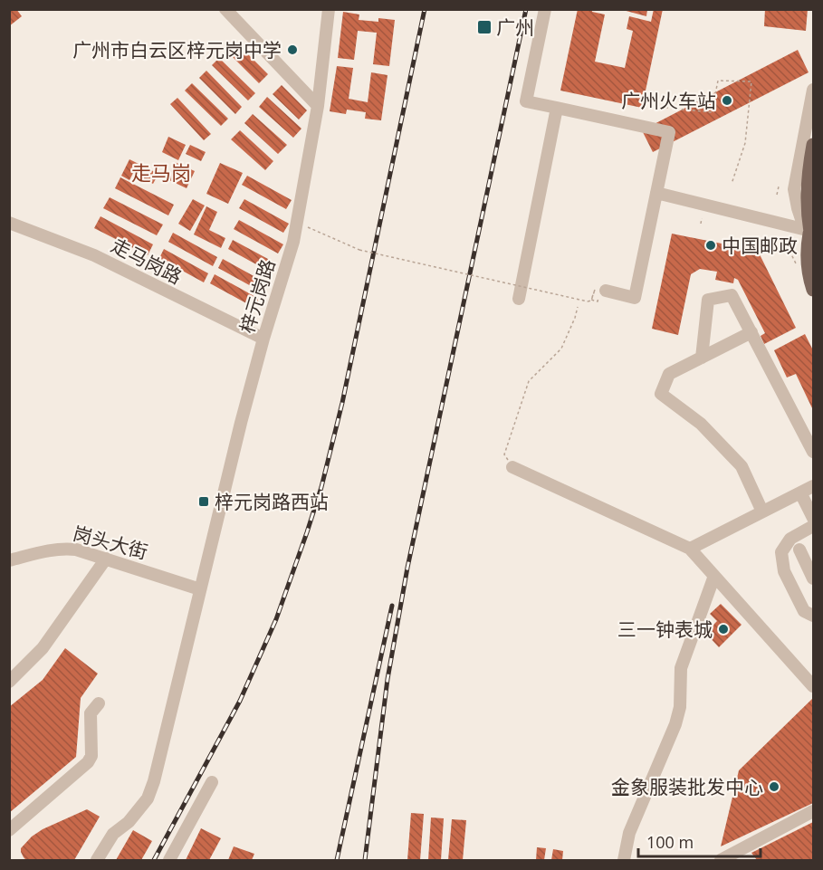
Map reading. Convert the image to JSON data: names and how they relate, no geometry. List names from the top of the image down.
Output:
{
  "streets": {
    "street": ["走马岗路", "梓元岗路", "岗头大街"]
  },
  "crossings": [
    ["走马岗路", "梓元岗路"],
    ["梓元岗路", "岗头大街"]
  ],
  "districts": ["走马岗"],
  "places": {
    "transit": ["广州", "梓元岗路西站"],
    "other": [
      "广州市白云区梓元岗中学",
      "广州火车站",
      "中国邮政",
      "三一钟表城",
      "金象服装批发中心"
    ]
  },
  "scale_bar": "100 m"
}
